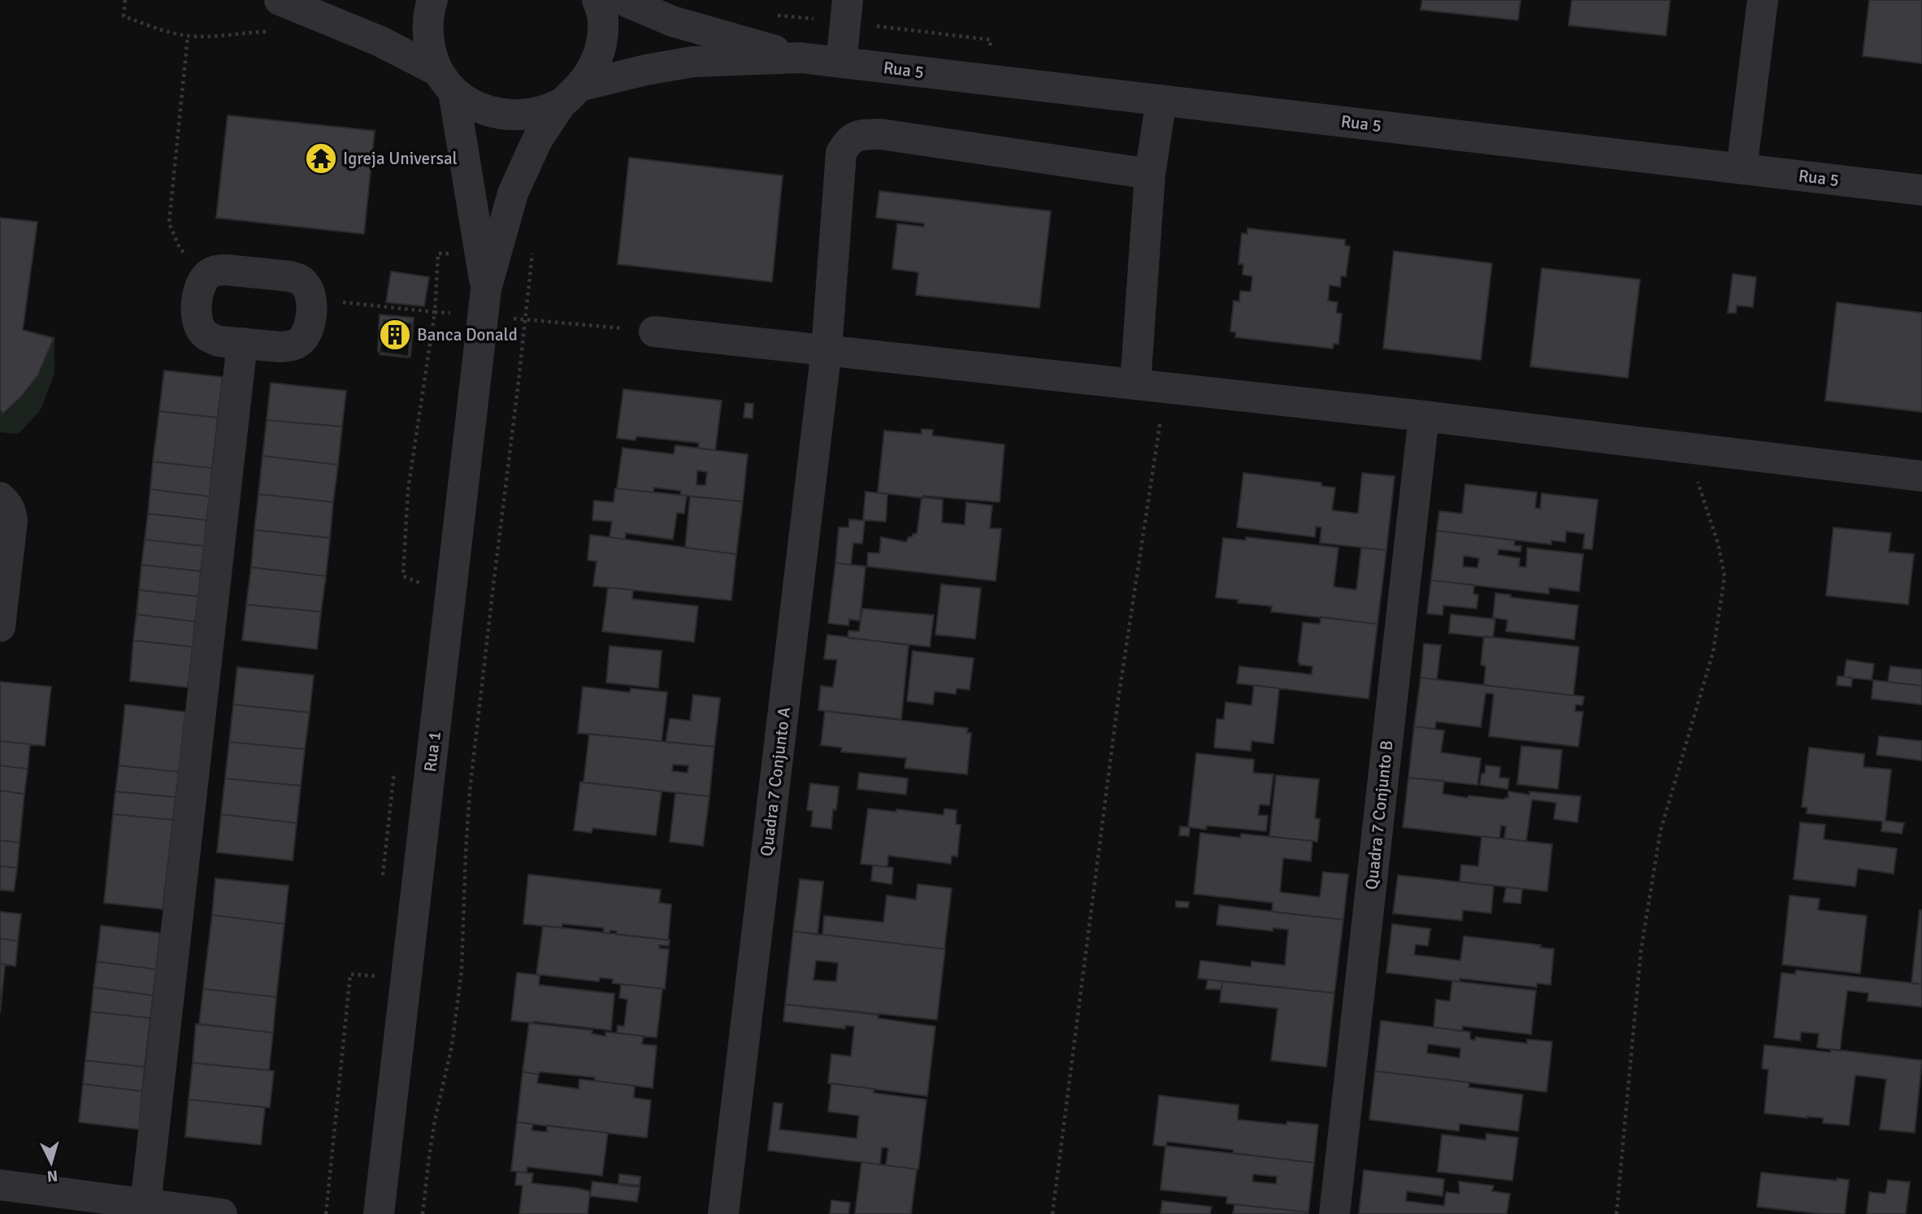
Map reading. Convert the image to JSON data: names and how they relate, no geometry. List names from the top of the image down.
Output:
{
  "streets": {
    "street": [
      "Rua 5",
      "Rua 1",
      "Quadra 7 Conjunto A",
      "Quadra 7 Conjunto B"
    ]
  },
  "places": {
    "temple": ["Igreja Universal"],
    "building": ["Banca Donald"]
  },
  "north": "bottom"
}
